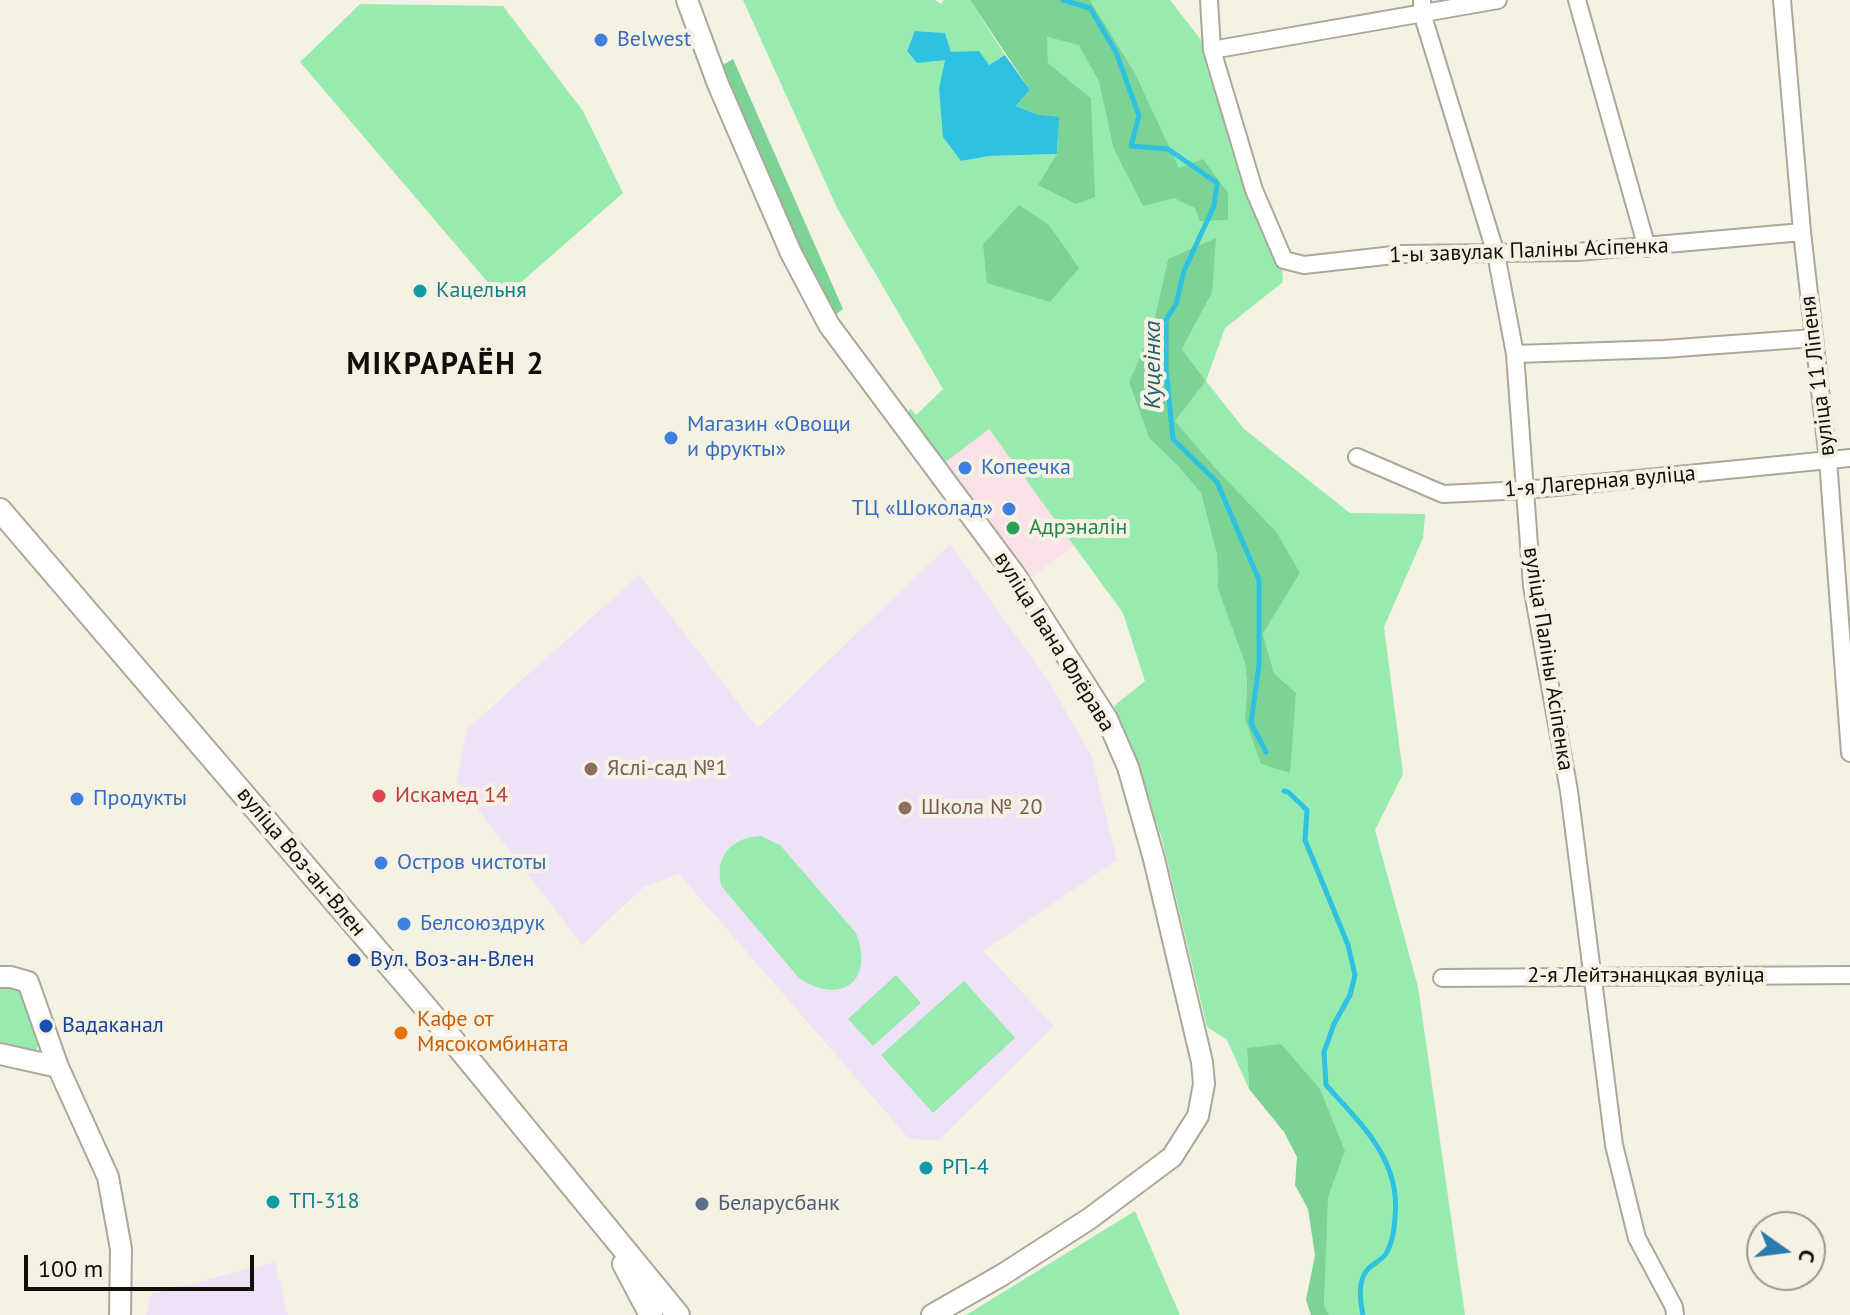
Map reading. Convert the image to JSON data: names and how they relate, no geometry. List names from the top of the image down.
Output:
{
  "streets": {
    "main road": ["вуліца Воз-ан-Влен"],
    "street": [
      "1-ы завулак Паліны Асіпенка",
      "вуліца 11 Ліпеня",
      "1-я Лагерная вуліца",
      "вуліца Івана Флёрава",
      "вуліца Паліны Асіпенка",
      "2-я Лейтэнанцкая вуліца"
    ]
  },
  "crossings": [
    ["1-ы завулак Паліны Асіпенка", "вуліца 11 Ліпеня"],
    ["1-ы завулак Паліны Асіпенка", "вуліца Паліны Асіпенка"],
    ["вуліца 11 Ліпеня", "1-я Лагерная вуліца"],
    ["1-я Лагерная вуліца", "вуліца Паліны Асіпенка"],
    ["вуліца Паліны Асіпенка", "2-я Лейтэнанцкая вуліца"]
  ],
  "districts": ["МІКРАРАЁН 2"],
  "water": ["Куцеінка"],
  "places": [
    "Belwest",
    "Кацельня",
    "Магазин «Овощи и фрукты»",
    "Копеечка",
    "ТЦ «Шоколад»",
    "Адрэналін",
    "Яслі-сад №1",
    "Искамед 14",
    "Продукты",
    "Школа № 20",
    "Остров чистоты",
    "Белсоюздрук",
    "Вул. Воз-ан-Влен",
    "Вадаканал",
    "Кафе от Мясокомбината",
    "РП-4",
    "ТП-318",
    "Беларусбанк"
  ],
  "scale_bar": "100 m",
  "north": "right"
}
